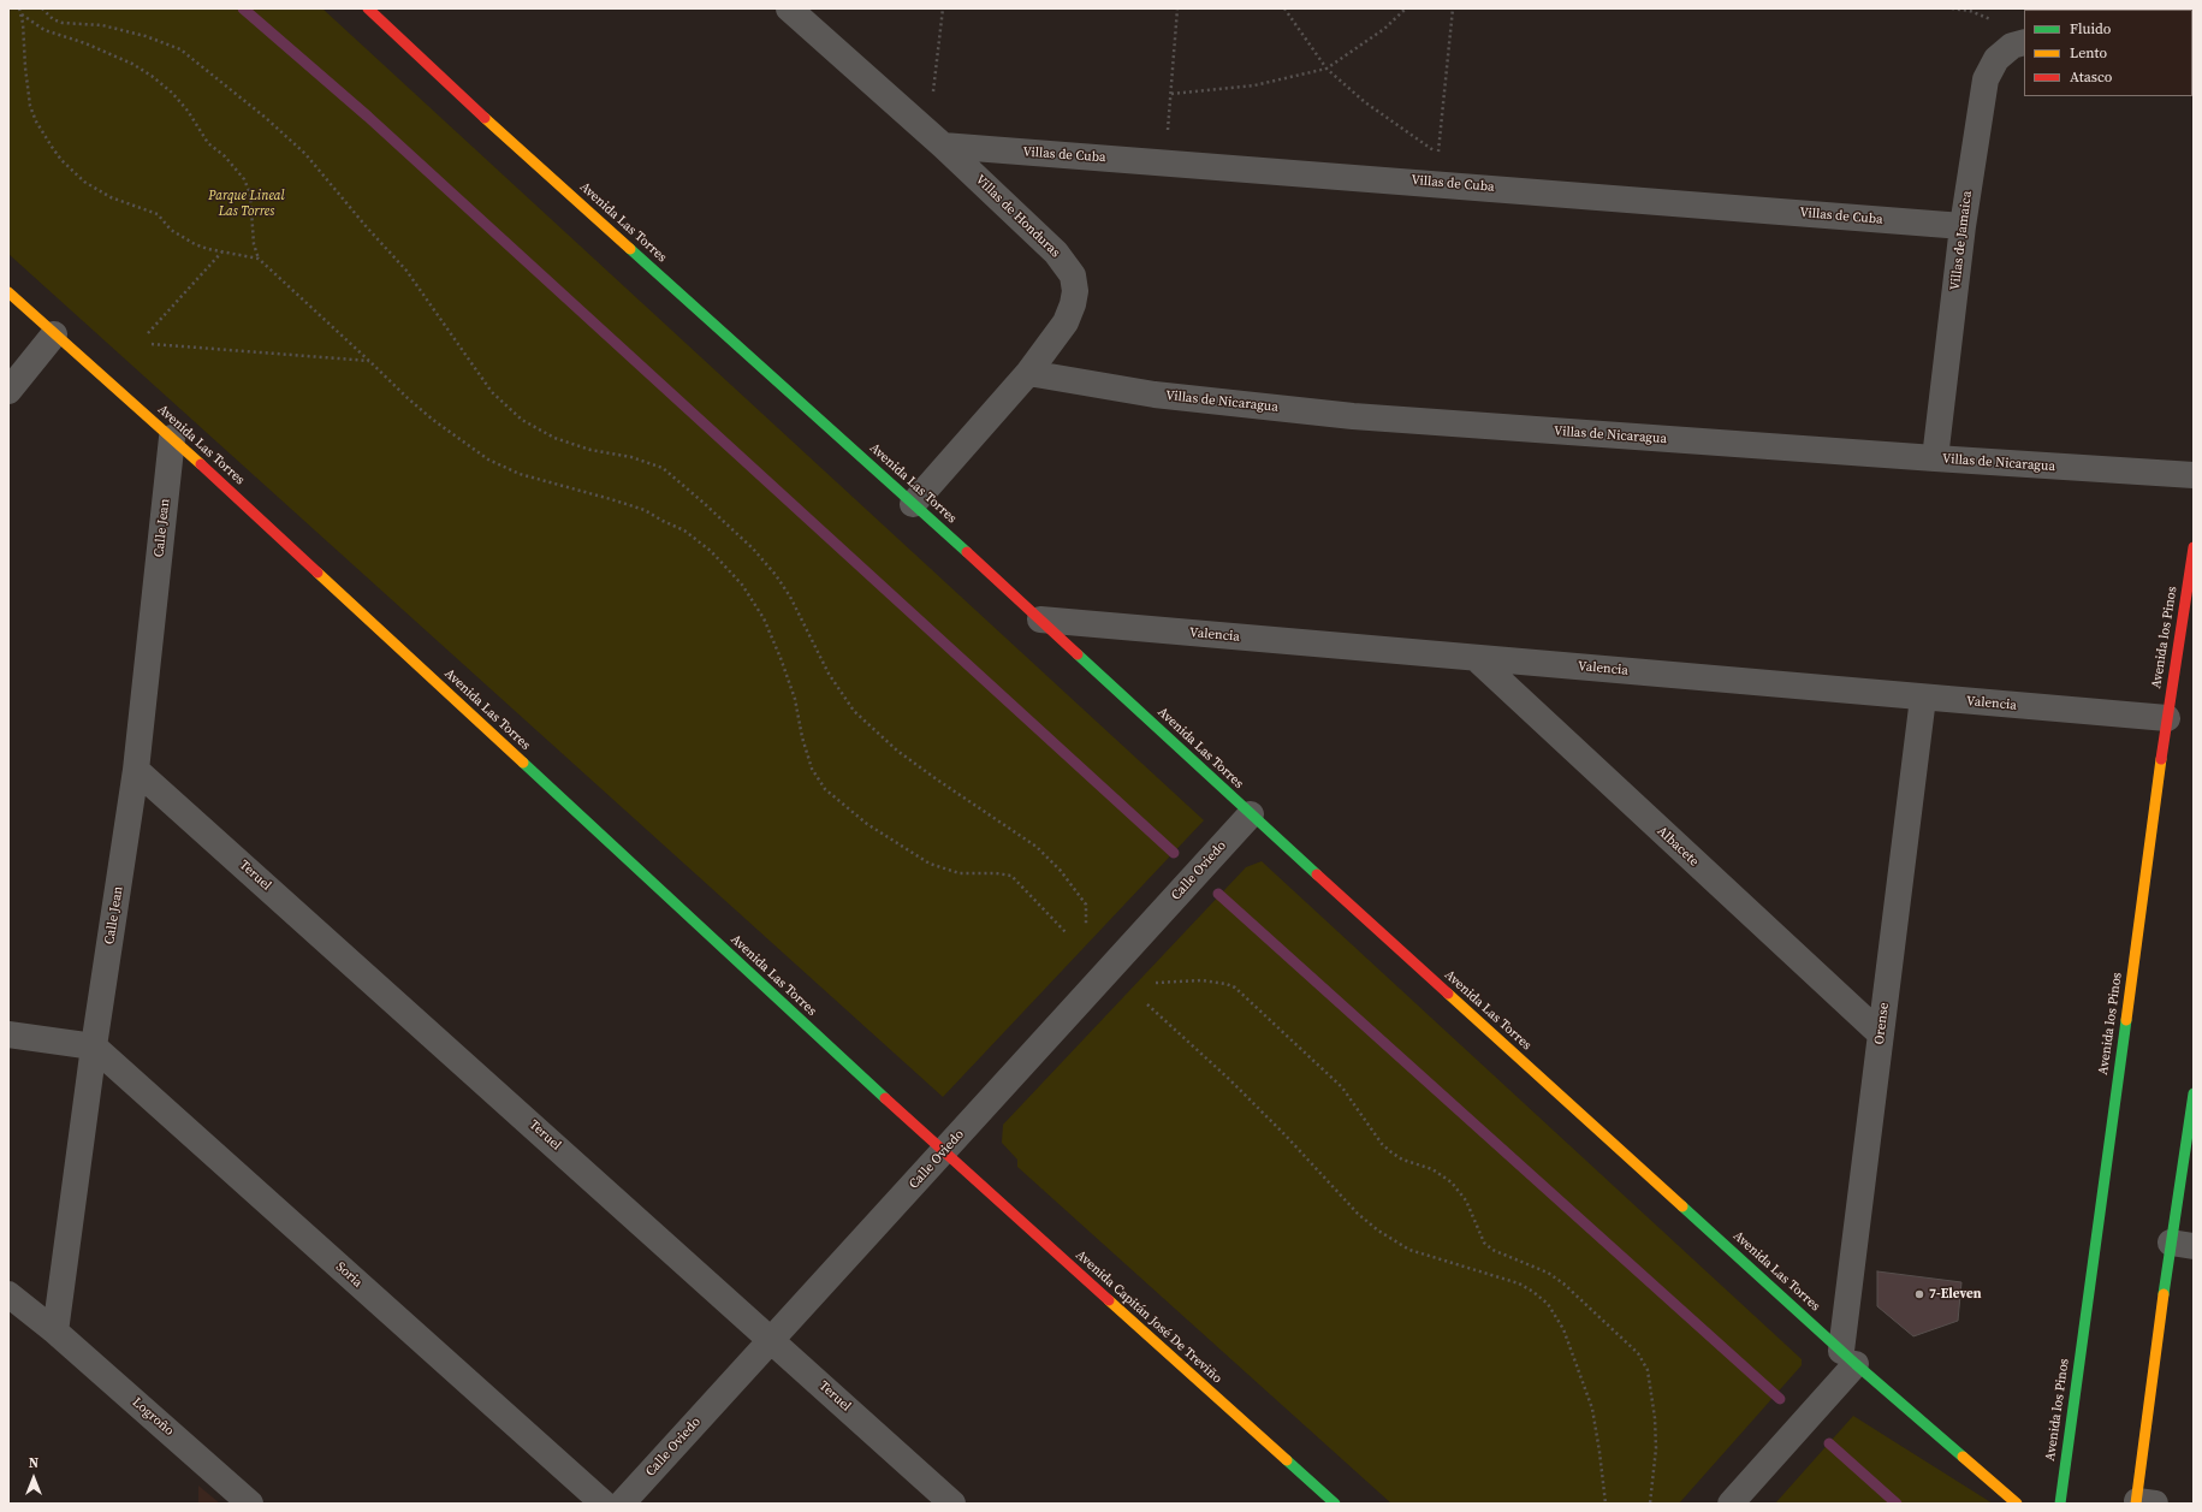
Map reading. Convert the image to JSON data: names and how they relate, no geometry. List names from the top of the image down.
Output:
{
  "streets": {
    "street": [
      "Villas de Cuba",
      "Villas de Honduras",
      "Avenida Las Torres",
      "Villas de Jamaica",
      "Villas de Nicaragua",
      "Calle Jean",
      "Valencia",
      "Avenida los Pinos",
      "Albacete",
      "Calle Oviedo",
      "Teruel",
      "Orense",
      "Soria",
      "Avenida Capitán José De Treviño",
      "Logroño"
    ]
  },
  "crossings": [
    ["Villas de Cuba", "Villas de Honduras"],
    ["Villas de Cuba", "Villas de Jamaica"],
    ["Villas de Honduras", "Avenida Las Torres"],
    ["Villas de Honduras", "Villas de Nicaragua"],
    ["Avenida Las Torres", "Calle Jean"],
    ["Avenida Las Torres", "Valencia"],
    ["Avenida Las Torres", "Calle Oviedo"],
    ["Avenida Las Torres", "Orense"],
    ["Avenida Las Torres", "Avenida Capitán José De Treviño"],
    ["Villas de Jamaica", "Villas de Nicaragua"],
    ["Calle Jean", "Teruel"],
    ["Calle Jean", "Soria"],
    ["Calle Jean", "Logroño"],
    ["Valencia", "Avenida los Pinos"],
    ["Valencia", "Albacete"],
    ["Valencia", "Orense"],
    ["Albacete", "Orense"],
    ["Calle Oviedo", "Teruel"],
    ["Calle Oviedo", "Avenida Capitán José De Treviño"]
  ],
  "parks": ["Parque Lineal Las Torres"],
  "places": ["7-Eleven"],
  "legend": ["Fluido", "Lento", "Atasco"],
  "north": "top"
}
